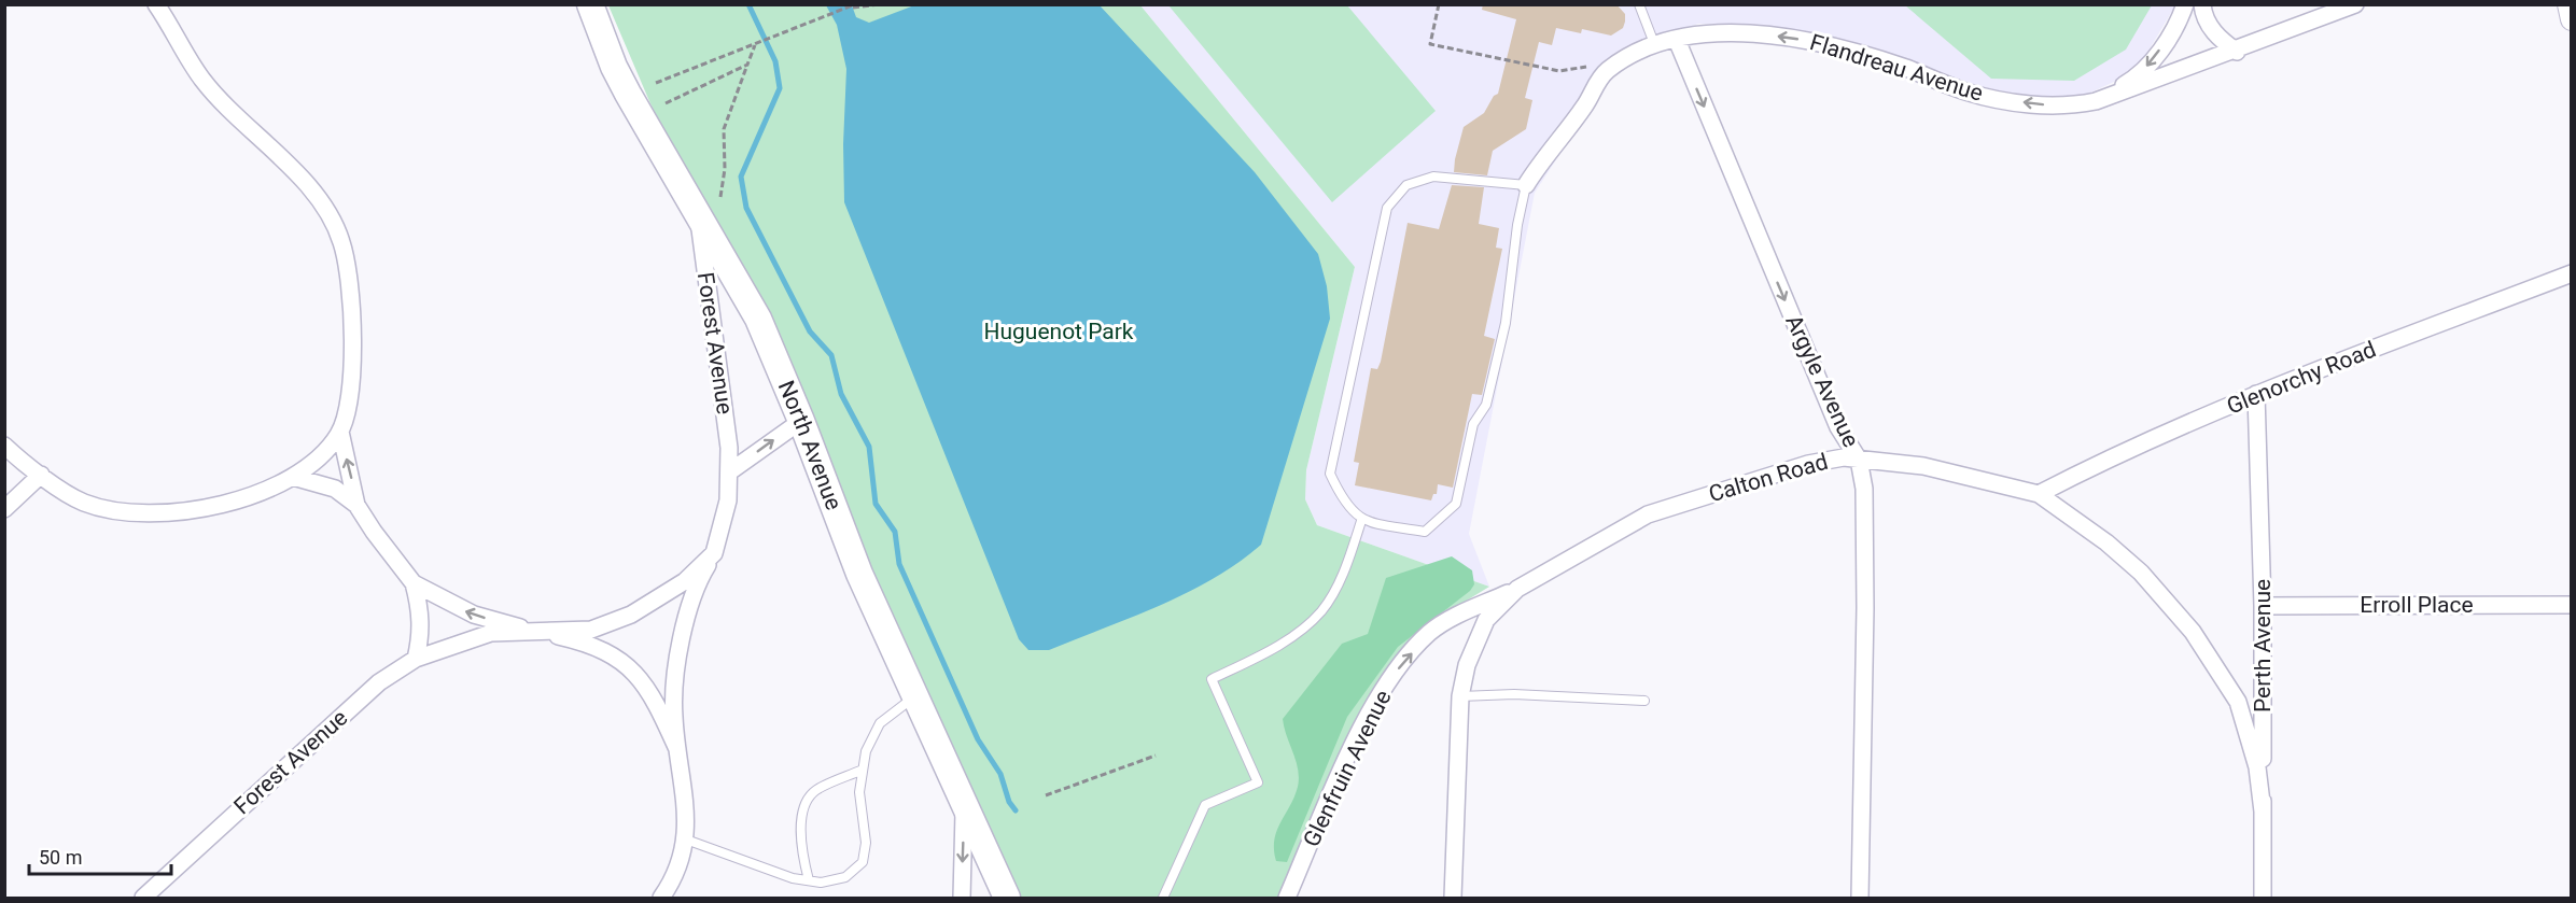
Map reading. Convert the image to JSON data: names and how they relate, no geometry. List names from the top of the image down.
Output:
{
  "streets": {
    "main road": ["North Avenue"],
    "street": [
      "Flandreau Avenue",
      "Forest Avenue",
      "Glenorchy Road",
      "Argyle Avenue",
      "Calton Road",
      "Erroll Place",
      "Perth Avenue",
      "Glenfruin Avenue"
    ]
  },
  "crossings": [
    ["Flandreau Avenue", "Argyle Avenue"],
    ["Forest Avenue", "North Avenue"],
    ["Glenorchy Road", "Calton Road"],
    ["Glenorchy Road", "Perth Avenue"],
    ["Argyle Avenue", "Calton Road"],
    ["Calton Road", "Perth Avenue"],
    ["Calton Road", "Glenfruin Avenue"],
    ["Erroll Place", "Perth Avenue"]
  ],
  "one_way": ["Flandreau Avenue", "Argyle Avenue", "Glenfruin Avenue"],
  "parks": ["Huguenot Park"],
  "scale_bar": "50 m"
}
